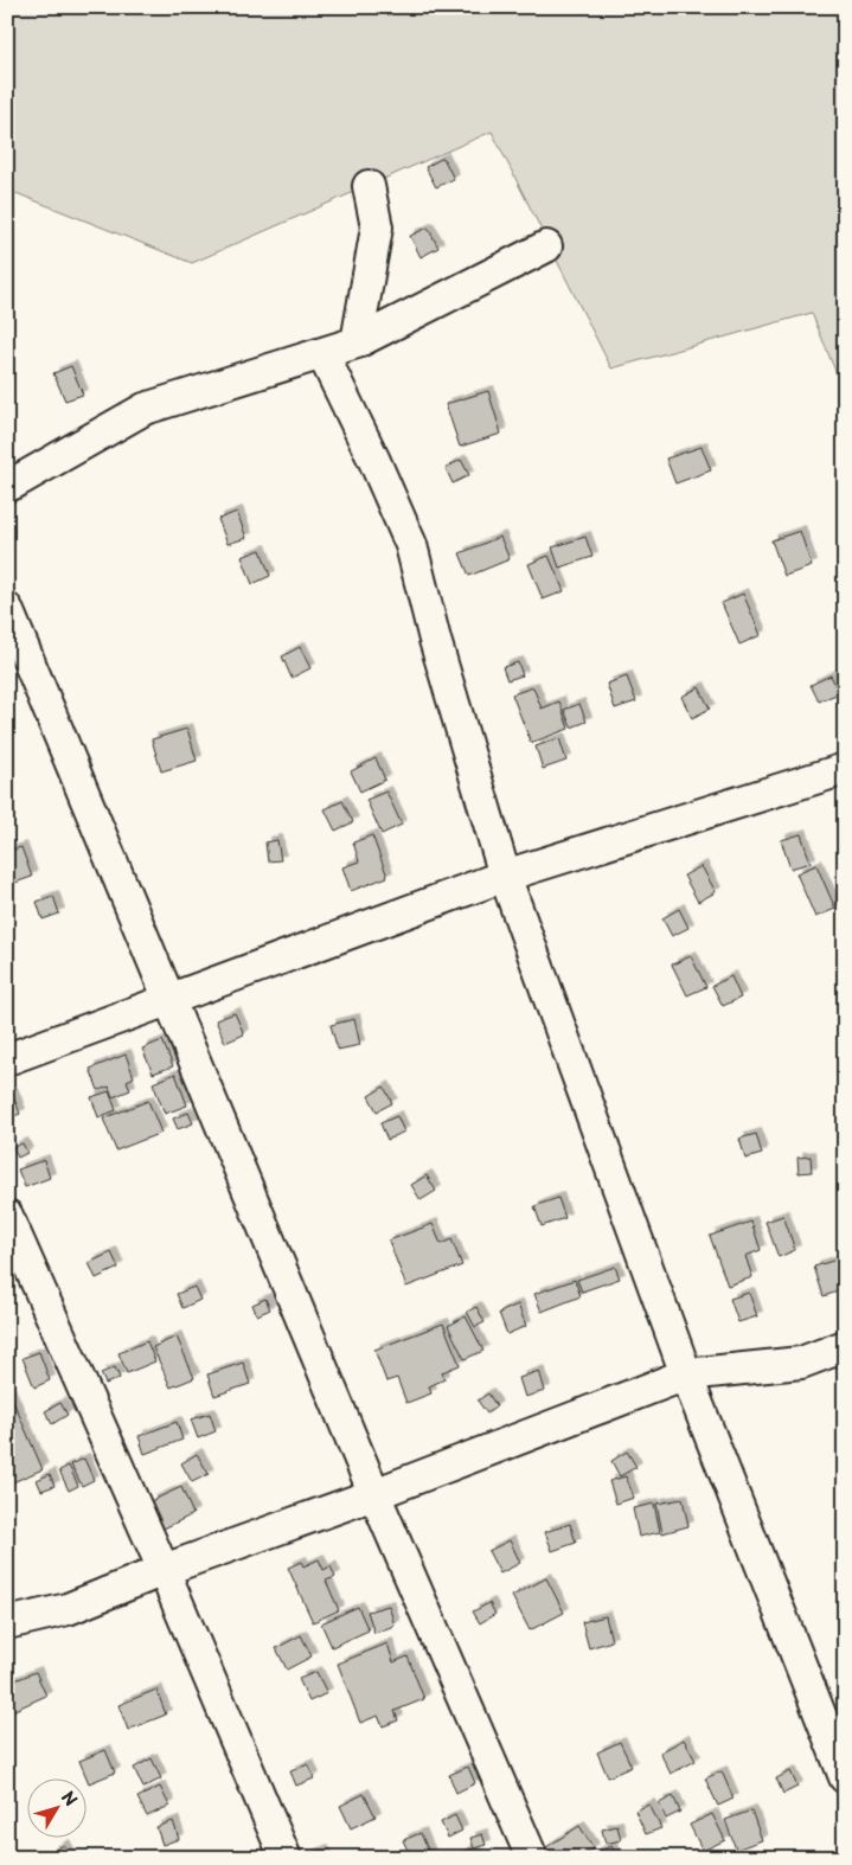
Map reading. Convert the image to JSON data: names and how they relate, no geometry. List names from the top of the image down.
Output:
{
  "north": "top right"
}
